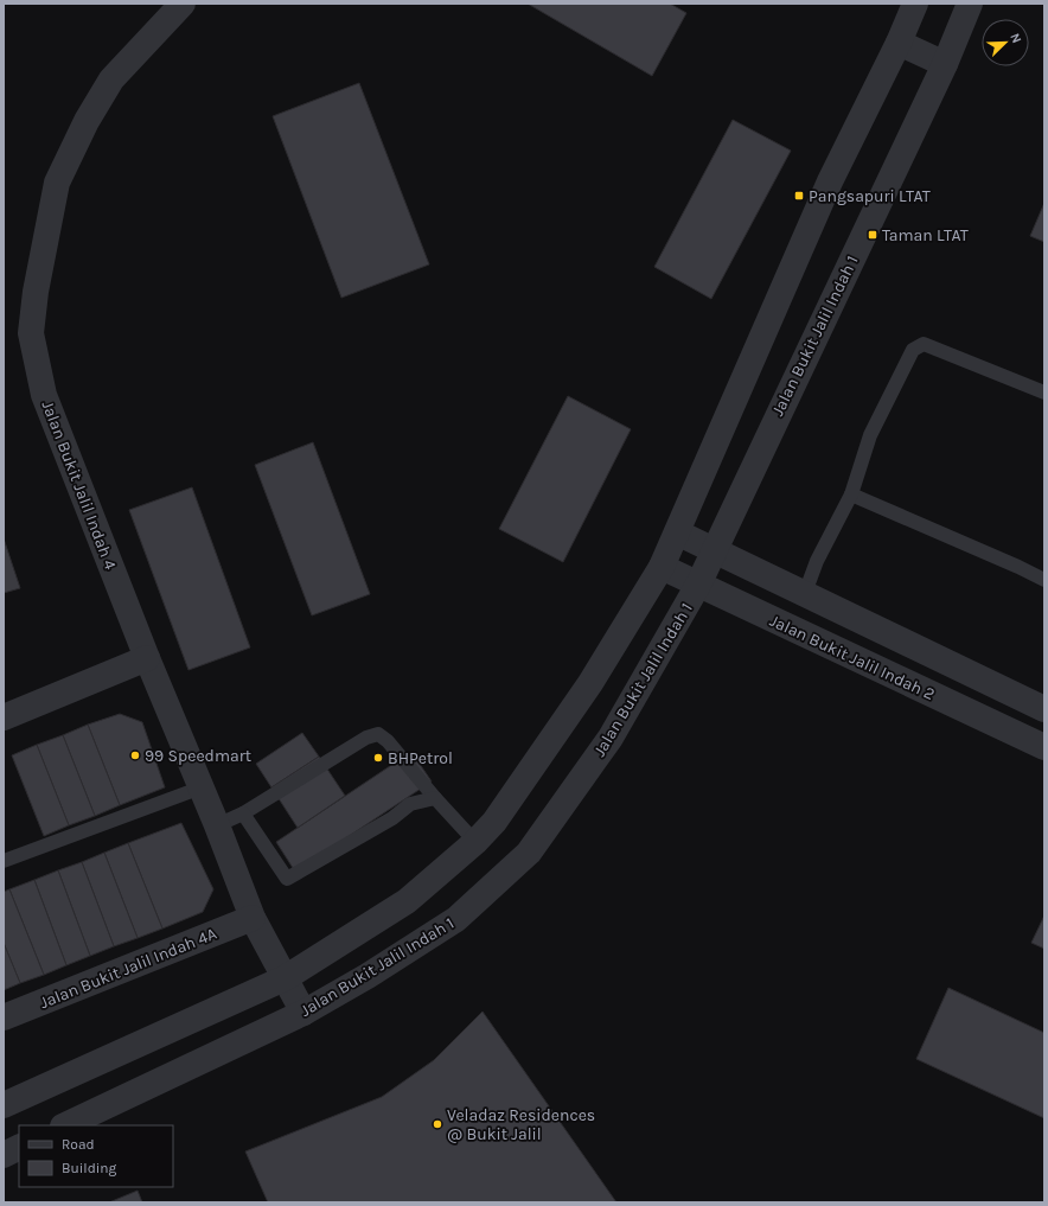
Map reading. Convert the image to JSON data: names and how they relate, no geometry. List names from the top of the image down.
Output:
{
  "streets": {
    "street": [
      "Jalan Bukit Jalil Indah 1",
      "Jalan Bukit Jalil Indah 4",
      "Jalan Bukit Jalil Indah 2",
      "Jalan Bukit Jalil Indah 4A"
    ]
  },
  "crossings": [
    ["Jalan Bukit Jalil Indah 1", "Jalan Bukit Jalil Indah 4"],
    ["Jalan Bukit Jalil Indah 1", "Jalan Bukit Jalil Indah 2"],
    ["Jalan Bukit Jalil Indah 4", "Jalan Bukit Jalil Indah 4A"]
  ],
  "places": {
    "transit": ["Pangsapuri LTAT", "Taman LTAT"],
    "other": ["99 Speedmart", "BHPetrol", "Veladaz Residences @ Bukit Jalil"]
  },
  "legend": ["Road", "Building"],
  "north": "top right"
}
